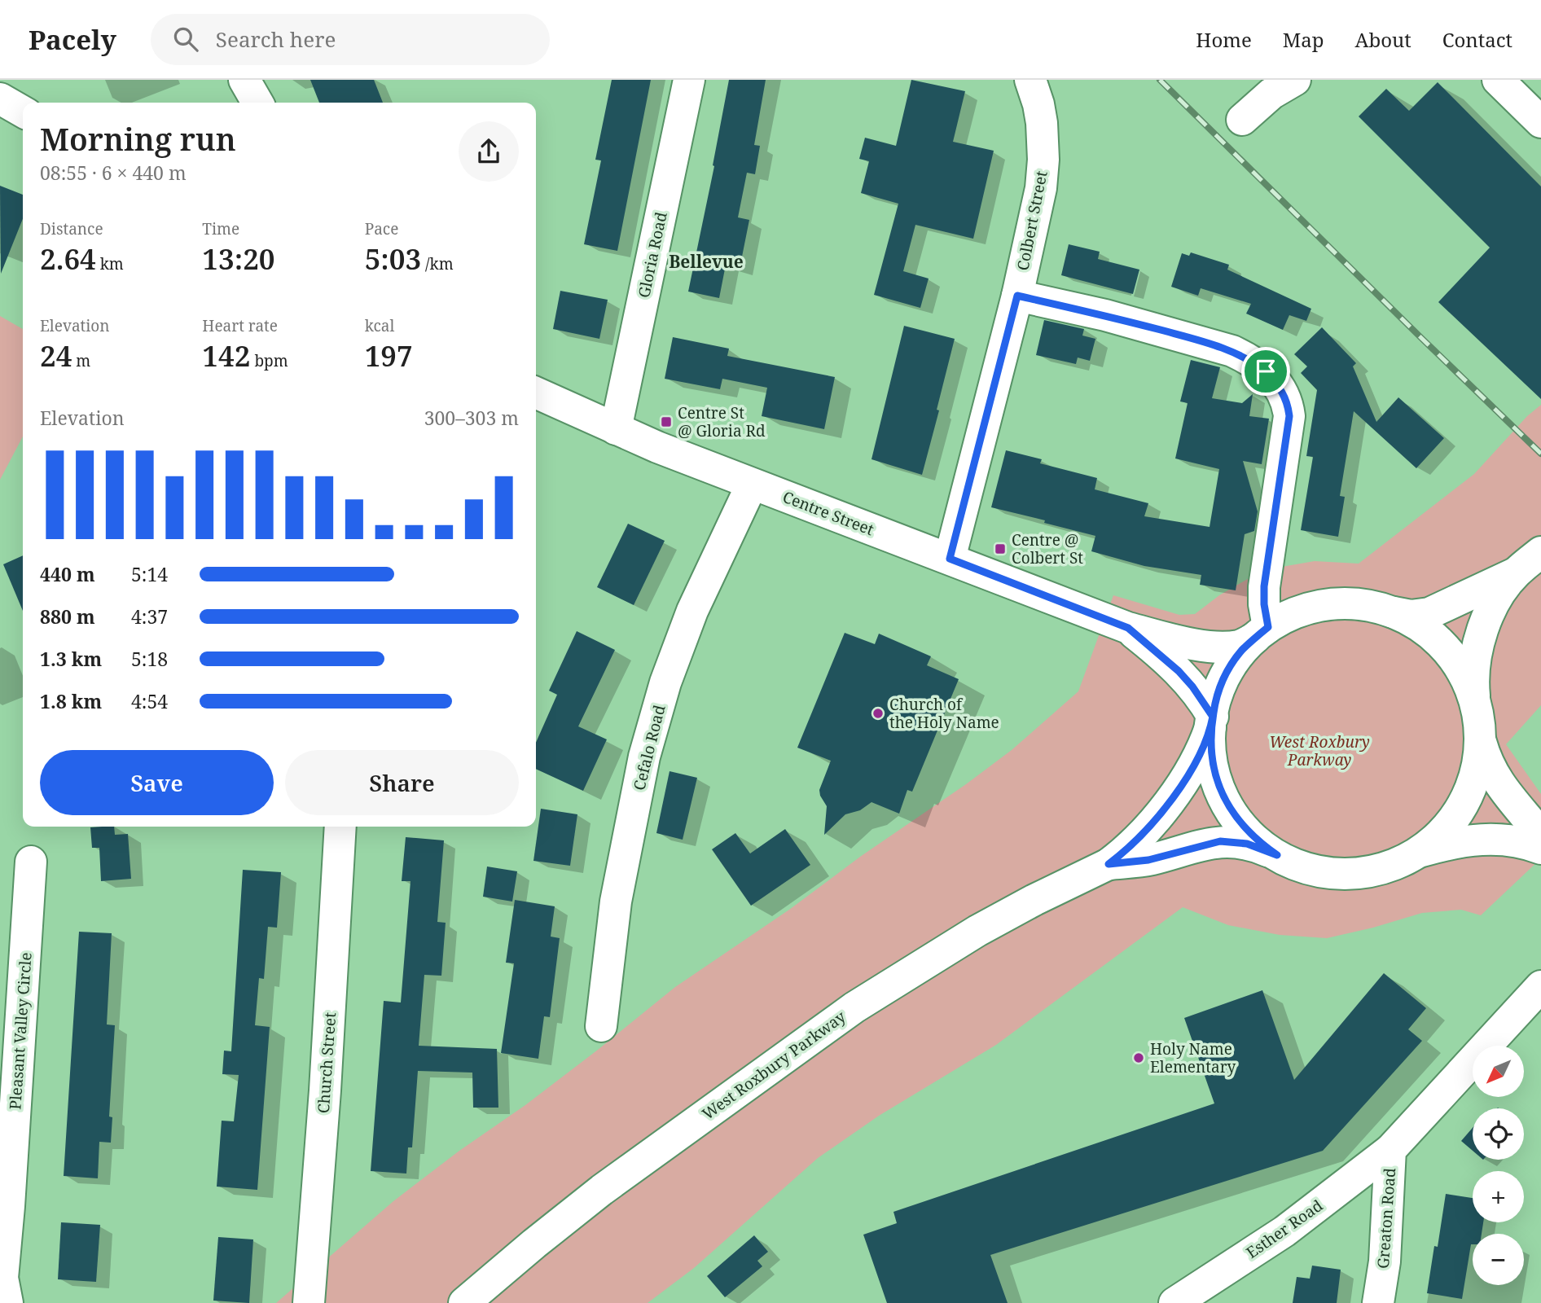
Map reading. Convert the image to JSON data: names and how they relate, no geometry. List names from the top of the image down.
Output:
{
  "streets": {
    "street": [
      "Colbert Street",
      "Gloria Road",
      "Centre Street",
      "Cefalo Road",
      "Pleasant Valley Circle",
      "Church Street",
      "West Roxbury Parkway",
      "Greaton Road",
      "Esther Road"
    ]
  },
  "crossings": [
    ["Colbert Street", "Centre Street"],
    ["Gloria Road", "Centre Street"],
    ["Centre Street", "Cefalo Road"],
    ["Centre Street", "West Roxbury Parkway"],
    ["Greaton Road", "Esther Road"]
  ],
  "districts": ["Bellevue"],
  "parks": ["West Roxbury Parkway"],
  "places": {
    "transit": ["Centre St @ Gloria Rd", "Centre @ Colbert St"],
    "other": ["Church of the Holy Name", "Holy Name Elementary"]
  },
  "north": "bottom left",
  "page": {
    "header": "Pacely",
    "search": "Search here",
    "nav": [
      "Home",
      "Map",
      "About",
      "Contact"
    ],
    "heading": ["Morning run", "08:55 · 6 × 440 m"],
    "stats": [
      ["Distance", "2.64 km"],
      ["Time", "13:20"],
      ["Pace", "5:03 /km"],
      ["Elevation", "24 m"],
      ["Heart rate", "142 bpm"],
      ["kcal", "197"]
    ],
    "chart": ["Elevation", "300–303 m"],
    "list": [
      {
        "name": "440 m",
        "note": "5:14"
      },
      {
        "name": "880 m",
        "note": "4:37"
      },
      {
        "name": "1.3 km",
        "note": "5:18"
      },
      {
        "name": "1.8 km",
        "note": "4:54"
      }
    ],
    "buttons": ["Save", "Share"],
    "map_buttons": ["+", "−"]
  }
}
